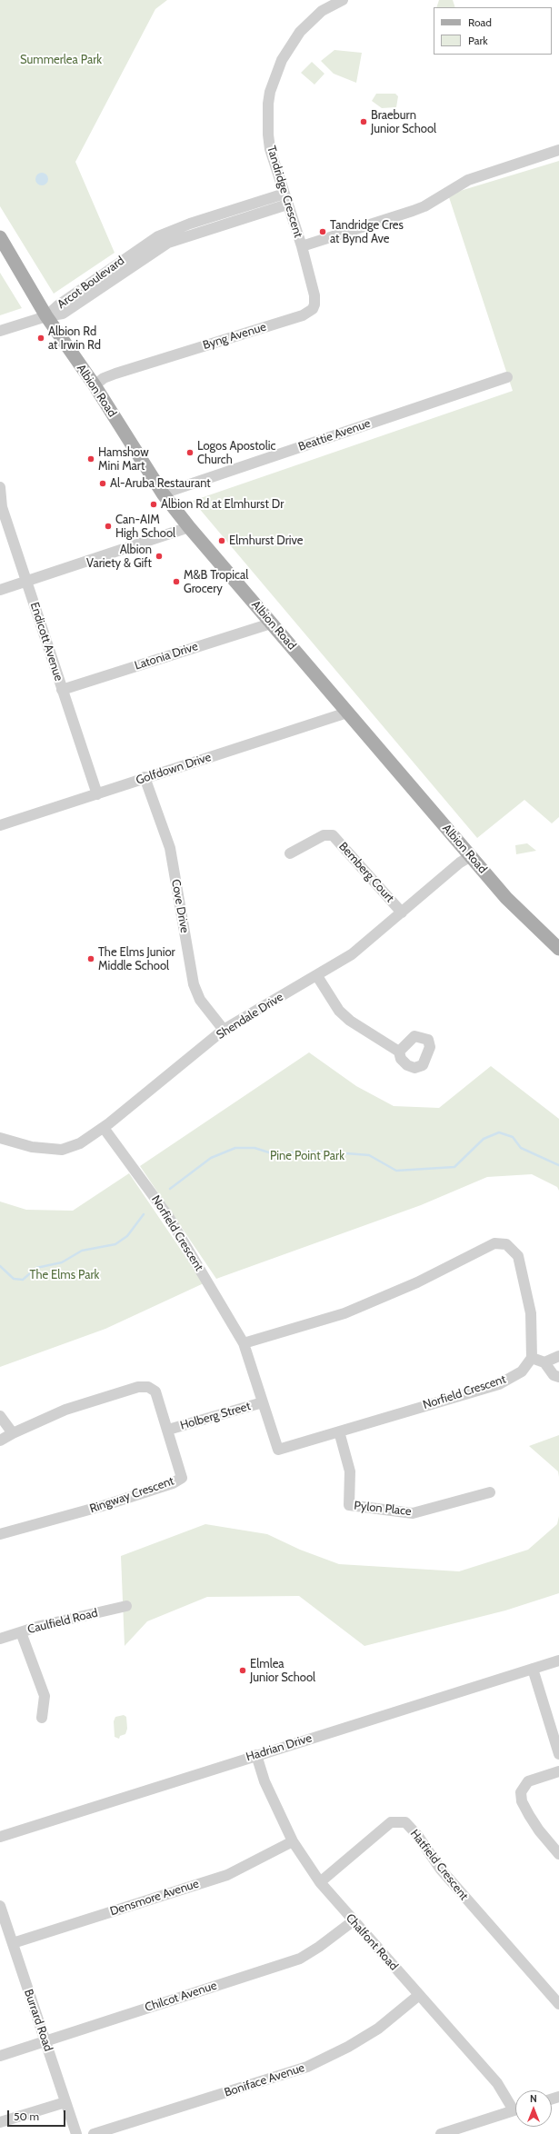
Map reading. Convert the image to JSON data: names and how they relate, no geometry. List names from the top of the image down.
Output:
{
  "streets": {
    "main road": ["Albion Road"],
    "street": [
      "Tandridge Crescent",
      "Arcot Boulevard",
      "Byng Avenue",
      "Beattie Avenue",
      "Endicott Avenue",
      "Latonia Drive",
      "Golfdown Drive",
      "Bemberg Court",
      "Cove Drive",
      "Shendale Drive",
      "Norfield Crescent",
      "Holberg Street",
      "Ringway Crescent",
      "Pylon Place",
      "Caulfield Road",
      "Hadrian Drive",
      "Hatfield Crescent",
      "Densmore Avenue",
      "Chalfont Road",
      "Chilcot Avenue",
      "Burrard Road",
      "Boniface Avenue"
    ]
  },
  "crossings": [
    ["Tandridge Crescent", "Arcot Boulevard"],
    ["Tandridge Crescent", "Byng Avenue"],
    ["Arcot Boulevard", "Albion Road"],
    ["Byng Avenue", "Albion Road"],
    ["Albion Road", "Beattie Avenue"],
    ["Albion Road", "Latonia Drive"],
    ["Albion Road", "Golfdown Drive"],
    ["Albion Road", "Shendale Drive"],
    ["Endicott Avenue", "Latonia Drive"],
    ["Endicott Avenue", "Golfdown Drive"],
    ["Golfdown Drive", "Cove Drive"],
    ["Bemberg Court", "Shendale Drive"],
    ["Cove Drive", "Shendale Drive"],
    ["Shendale Drive", "Norfield Crescent"],
    ["Norfield Crescent", "Holberg Street"],
    ["Norfield Crescent", "Pylon Place"],
    ["Holberg Street", "Ringway Crescent"],
    ["Hadrian Drive", "Chalfont Road"],
    ["Hatfield Crescent", "Chalfont Road"],
    ["Densmore Avenue", "Chalfont Road"],
    ["Densmore Avenue", "Burrard Road"],
    ["Chalfont Road", "Chilcot Avenue"],
    ["Chalfont Road", "Boniface Avenue"],
    ["Chilcot Avenue", "Burrard Road"]
  ],
  "parks": ["Summerlea Park", "Pine Point Park", "The Elms Park"],
  "places": [
    "Braeburn Junior School",
    "Tandridge Cres at Bynd Ave",
    "Albion Rd at Irwin Rd",
    "Logos Apostolic Church",
    "Hamshow Mini Mart",
    "Al-Aruba Restaurant",
    "Albion Rd at Elmhurst Dr",
    "Can-AIM High School",
    "Elmhurst Drive",
    "Albion Variety & Gift",
    "M&B Tropical Grocery",
    "The Elms Junior Middle School",
    "Elmlea Junior School"
  ],
  "legend": ["Road", "Park"],
  "scale_bar": "50 m",
  "north": "top"
}
